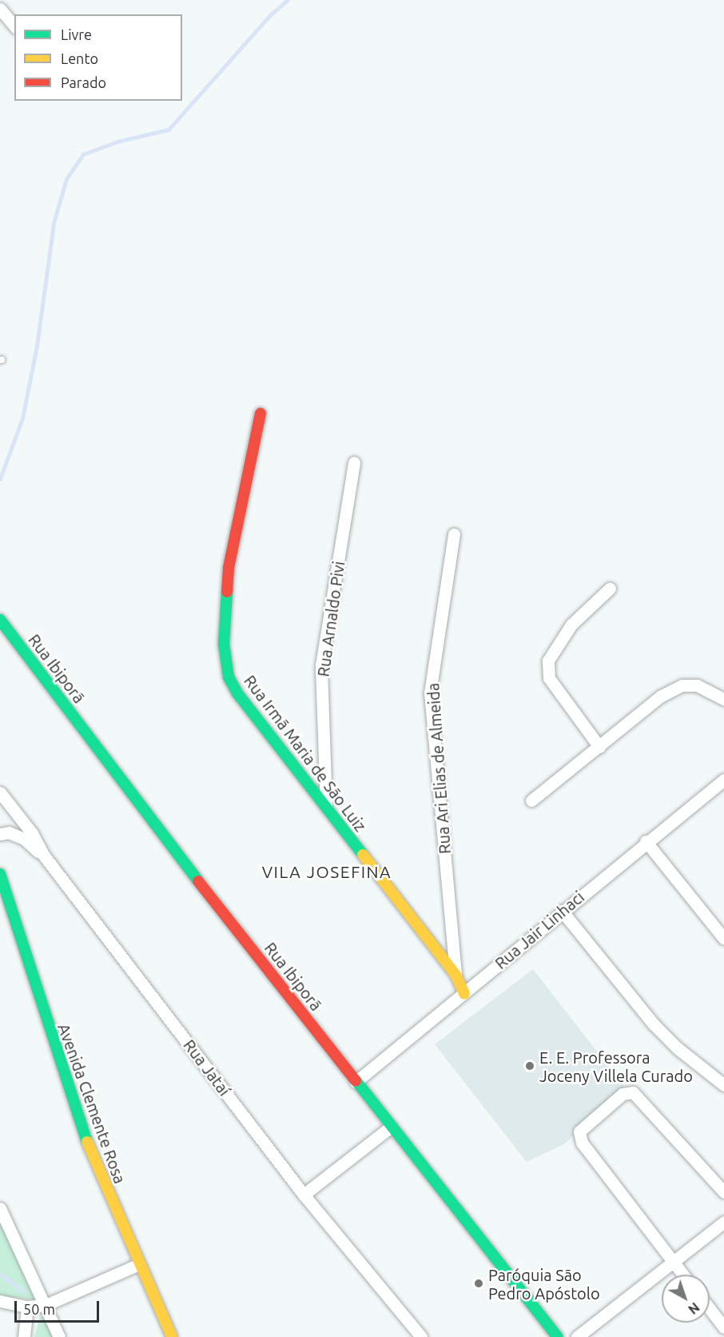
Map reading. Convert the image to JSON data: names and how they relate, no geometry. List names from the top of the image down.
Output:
{
  "streets": {
    "street": [
      "Rua Arnaldo Pivi",
      "Rua Ibiporã",
      "Rua Irmã Maria de São Luiz",
      "Rua Ari Elias de Almeida",
      "Rua Jair Linhaci",
      "Rua Jataí",
      "Avenida Clemente Rosa"
    ]
  },
  "crossings": [
    ["Rua Arnaldo Pivi", "Rua Irmã Maria de São Luiz"],
    ["Rua Ibiporã", "Rua Jair Linhaci"],
    ["Rua Irmã Maria de São Luiz", "Rua Ari Elias de Almeida"],
    ["Rua Irmã Maria de São Luiz", "Rua Jair Linhaci"]
  ],
  "districts": ["VILA JOSEFINA"],
  "places": ["E. E. Professora Joceny Villela Curado", "Paróquia São Pedro Apóstolo"],
  "legend": ["Livre", "Lento", "Parado"],
  "scale_bar": "50 m",
  "north": "bottom right"
}
